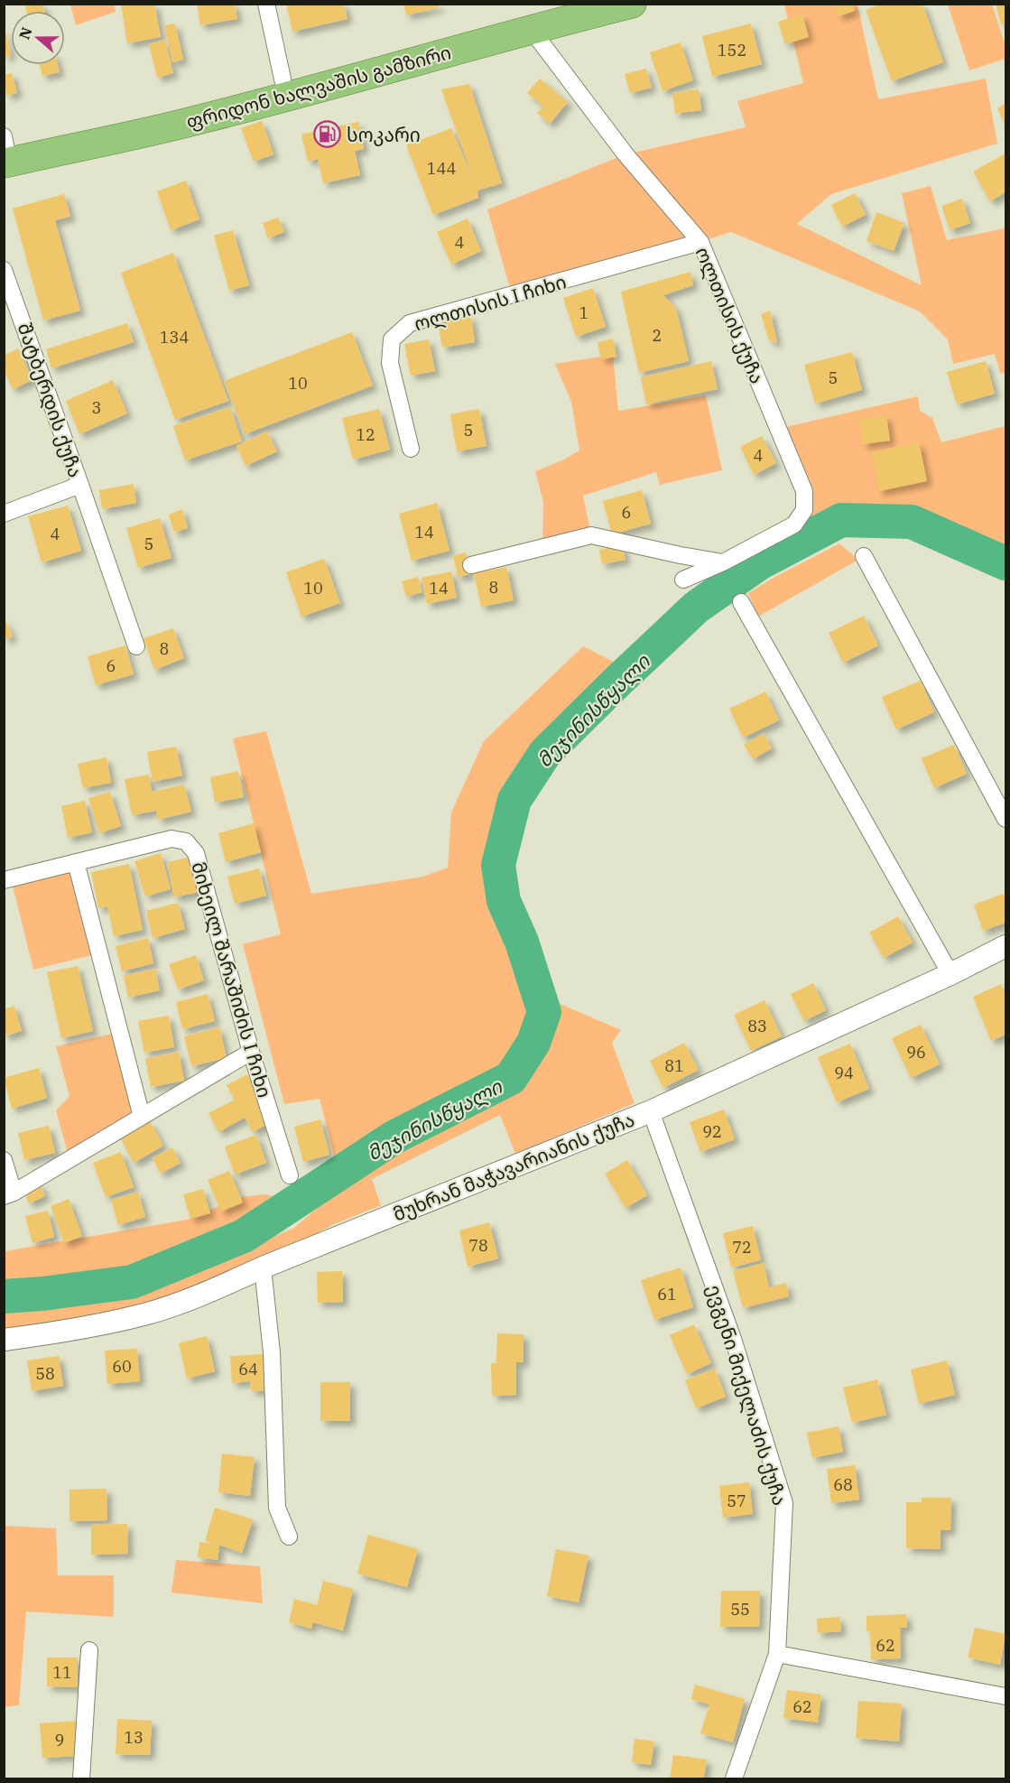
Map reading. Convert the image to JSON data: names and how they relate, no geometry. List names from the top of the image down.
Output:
{
  "streets": {
    "highway": ["ფრიდონ ხალვაშის გამზირი"],
    "street": [
      "ოლთისის I ჩიხი",
      "ოლთისის ქუჩა",
      "შატბერდის ქუჩა",
      "მიხეილ შარაშიძის I ჩიხი",
      "მუხრან მაჭავარიანის ქუჩა",
      "ევგენი მიქელაძის ქუჩა"
    ]
  },
  "crossings": [
    ["ფრიდონ ხალვაშის გამზირი", "ოლთისის ქუჩა"],
    ["ოლთისის I ჩიხი", "ოლთისის ქუჩა"],
    ["მუხრან მაჭავარიანის ქუჩა", "ევგენი მიქელაძის ქუჩა"]
  ],
  "water": ["მეჯინისწყალი"],
  "places": {
    "fuel station": ["სოკარი"]
  },
  "house_numbers": [
    "152",
    "144",
    "4",
    "1",
    "2",
    "134",
    "5",
    "10",
    "3",
    "5",
    "12",
    "4",
    "6",
    "14",
    "4",
    "5",
    "8",
    "10",
    "14",
    "8",
    "6",
    "83",
    "96",
    "81",
    "94",
    "92",
    "78",
    "72",
    "61",
    "60",
    "64",
    "58",
    "68",
    "57",
    "55",
    "62",
    "11",
    "62",
    "13",
    "9"
  ],
  "north": "left"
}
